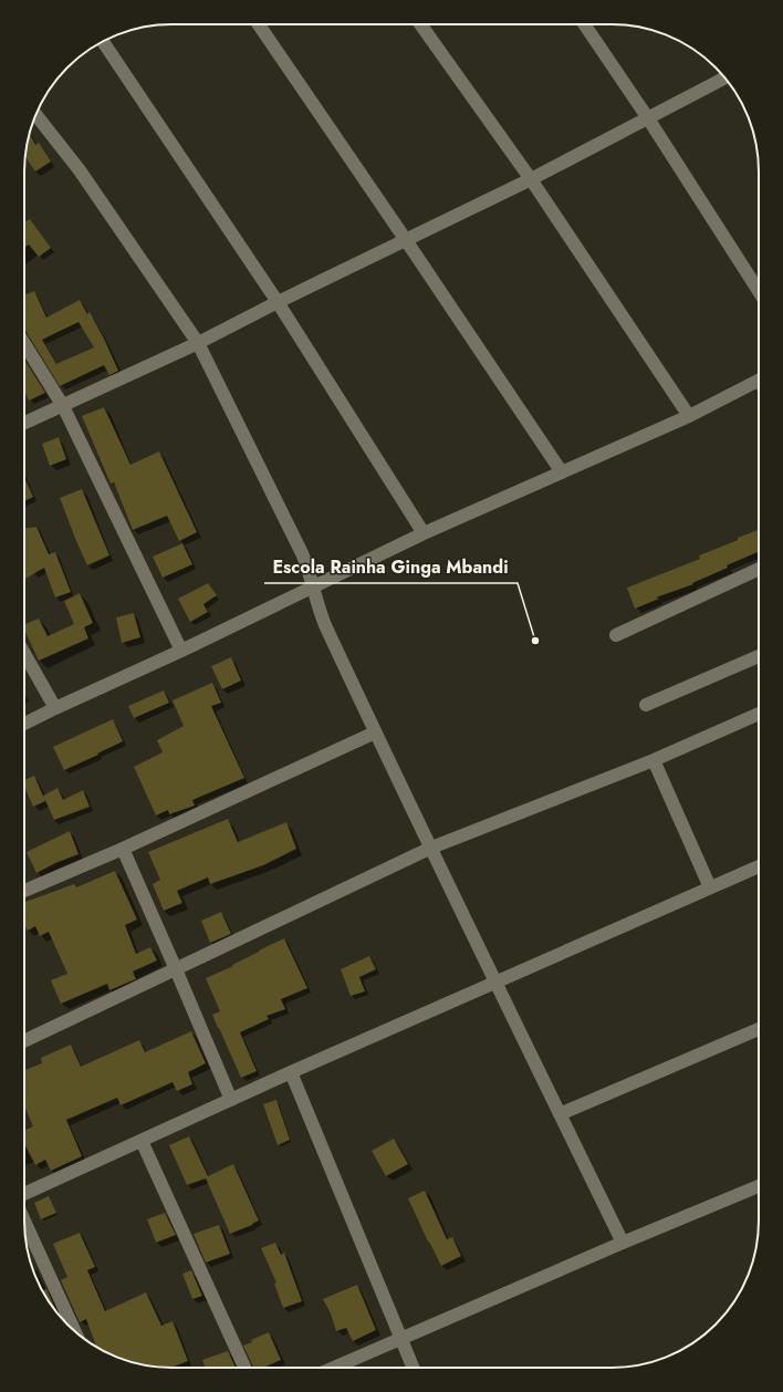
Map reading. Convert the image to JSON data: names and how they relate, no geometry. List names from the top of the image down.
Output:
{
  "places": ["Escola Rainha Ginga Mbandi"]
}
